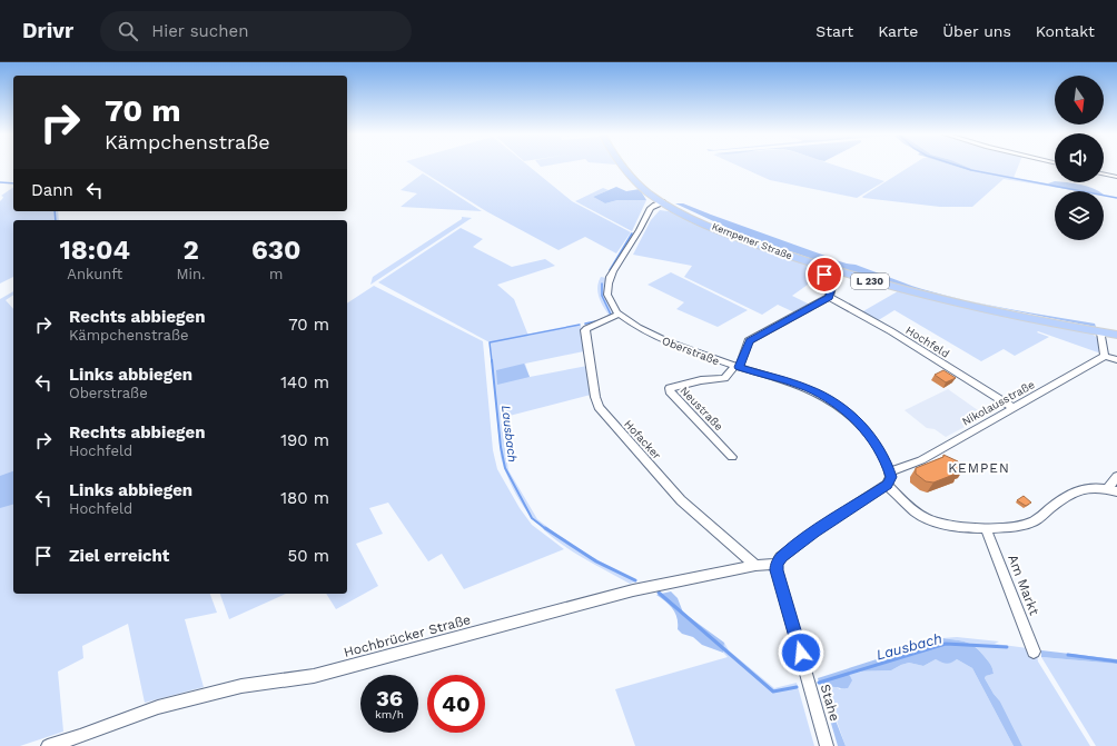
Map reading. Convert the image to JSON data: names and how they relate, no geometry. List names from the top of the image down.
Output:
{
  "streets": {
    "main road": ["Kempener Straße", "L 230"],
    "street": [
      "Hochfeld",
      "Oberstraße",
      "Nikolausstraße",
      "Neustraße",
      "Hofacker",
      "Am Markt",
      "Hochbrücker Straße",
      "Stahe"
    ]
  },
  "crossings": [
    ["Hochfeld", "Nikolausstraße"],
    ["Oberstraße", "Nikolausstraße"],
    ["Oberstraße", "Neustraße"],
    ["Oberstraße", "Hofacker"],
    ["Hofacker", "Hochbrücker Straße"],
    ["Hochbrücker Straße", "Stahe"]
  ],
  "districts": ["KEMPEN"],
  "water": ["Lausbach"],
  "north": "bottom",
  "page": {
    "header": "Drivr",
    "search": "Hier suchen",
    "nav": [
      "Start",
      "Karte",
      "Über uns",
      "Kontakt"
    ],
    "turn": ["70 m", "Kämpchenstraße"],
    "then": "Dann",
    "eta": [
      "18:04",
      "Ankunft",
      "2",
      "Min.",
      "630",
      "m"
    ],
    "list": [
      {
        "name": "Rechts abbiegen",
        "note": "Kämpchenstraße",
        "value": "70 m"
      },
      {
        "name": "Links abbiegen",
        "note": "Oberstraße",
        "value": "140 m"
      },
      {
        "name": "Rechts abbiegen",
        "note": "Hochfeld",
        "value": "190 m"
      },
      {
        "name": "Links abbiegen",
        "note": "Hochfeld",
        "value": "180 m"
      },
      {
        "name": "Ziel erreicht",
        "value": "50 m"
      }
    ],
    "speed": "36 km/h",
    "limit": "40"
  }
}
